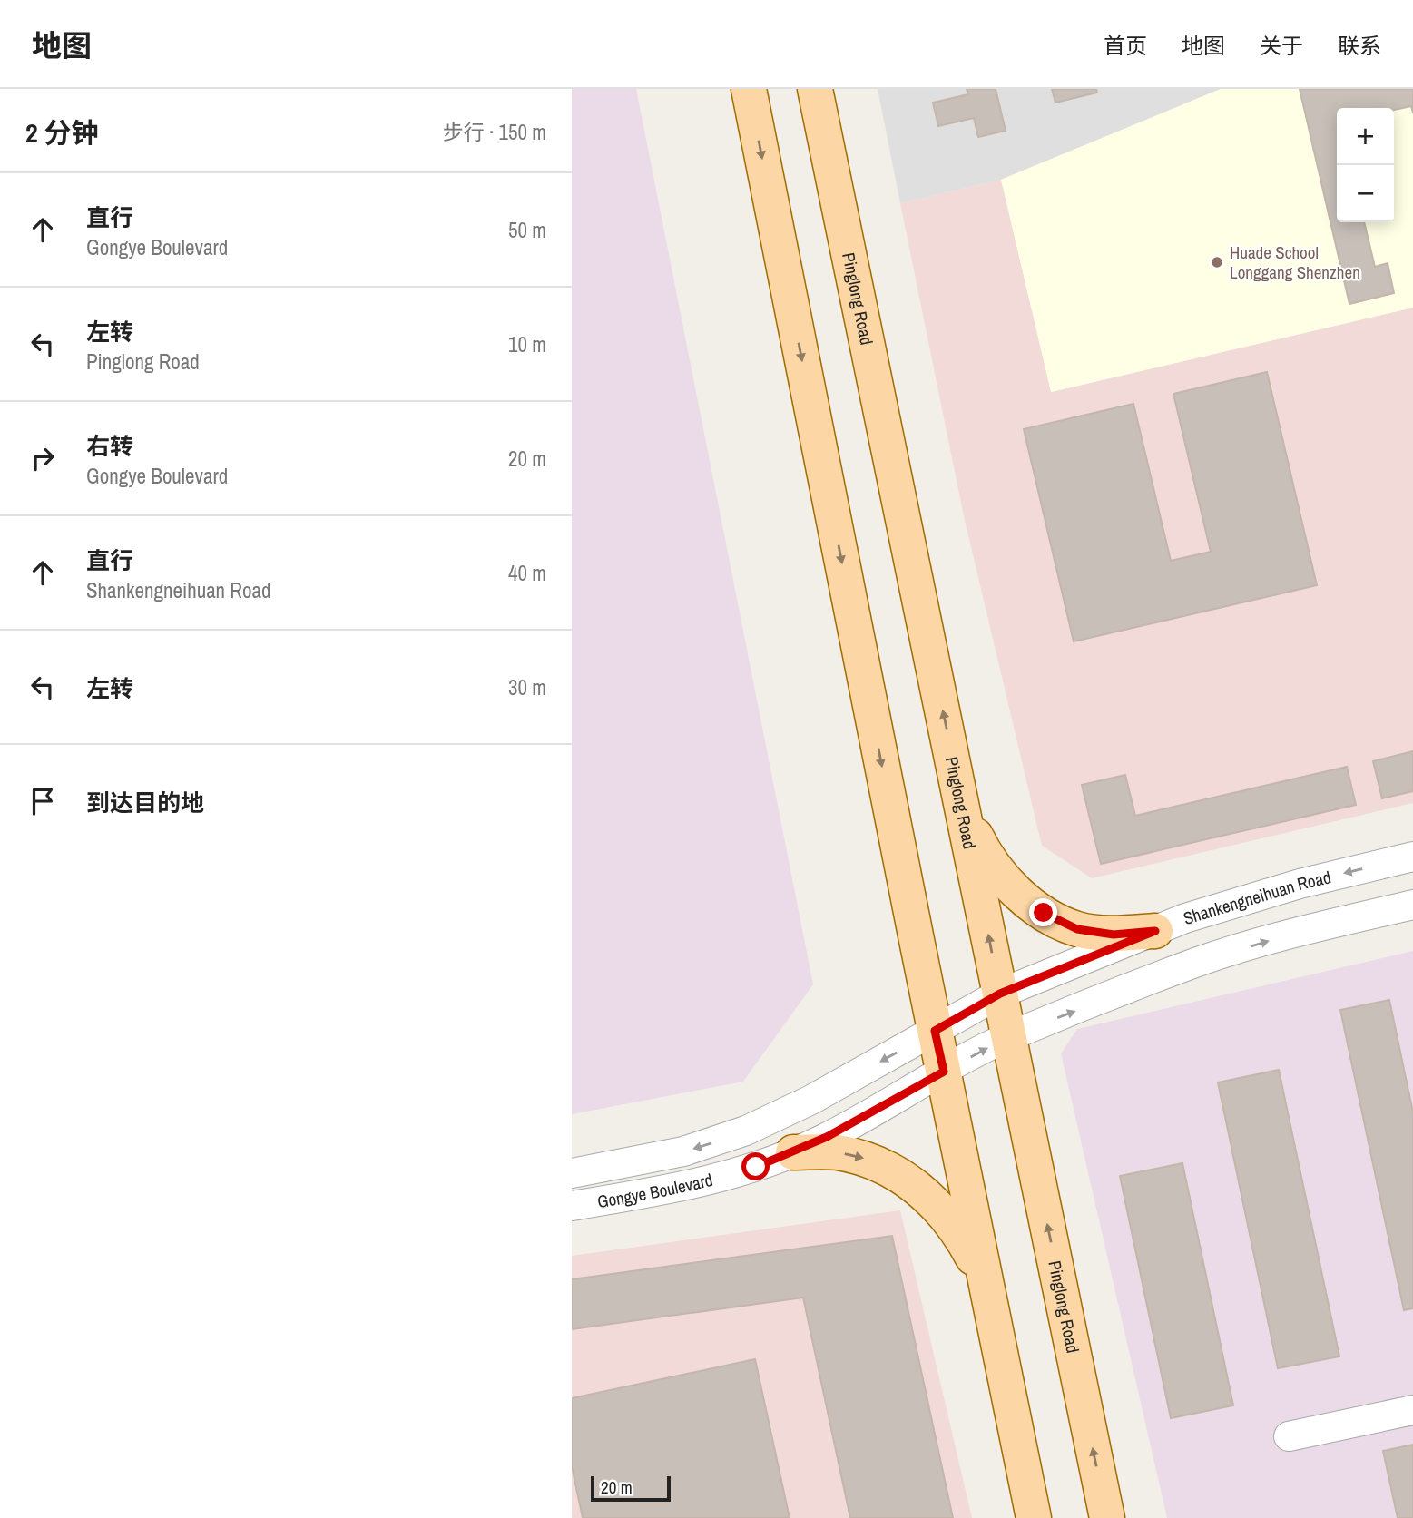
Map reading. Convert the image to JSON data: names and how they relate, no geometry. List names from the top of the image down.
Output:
{
  "streets": {
    "main road": ["Pinglong Road"],
    "street": ["Shankengneihuan Road", "Gongye Boulevard"]
  },
  "crossings": [
    ["Pinglong Road", "Shankengneihuan Road"],
    ["Pinglong Road", "Gongye Boulevard"],
    ["Shankengneihuan Road", "Gongye Boulevard"]
  ],
  "places": ["Huade School Longgang Shenzhen"],
  "scale_bar": "20 m",
  "page": {
    "header": "地图",
    "nav": [
      "首页",
      "地图",
      "关于",
      "联系"
    ],
    "heading": ["2 分钟", "步行 · 150 m"],
    "map_buttons": ["+", "−"],
    "list": [
      ["直行", "Gongye Boulevard", "50 m"],
      ["左转", "Pinglong Road", "10 m"],
      ["右转", "Gongye Boulevard", "20 m"],
      ["直行", "Shankengneihuan Road", "40 m"],
      ["左转", "30 m"],
      "到达目的地"
    ],
    "scale": "20 m"
  }
}
